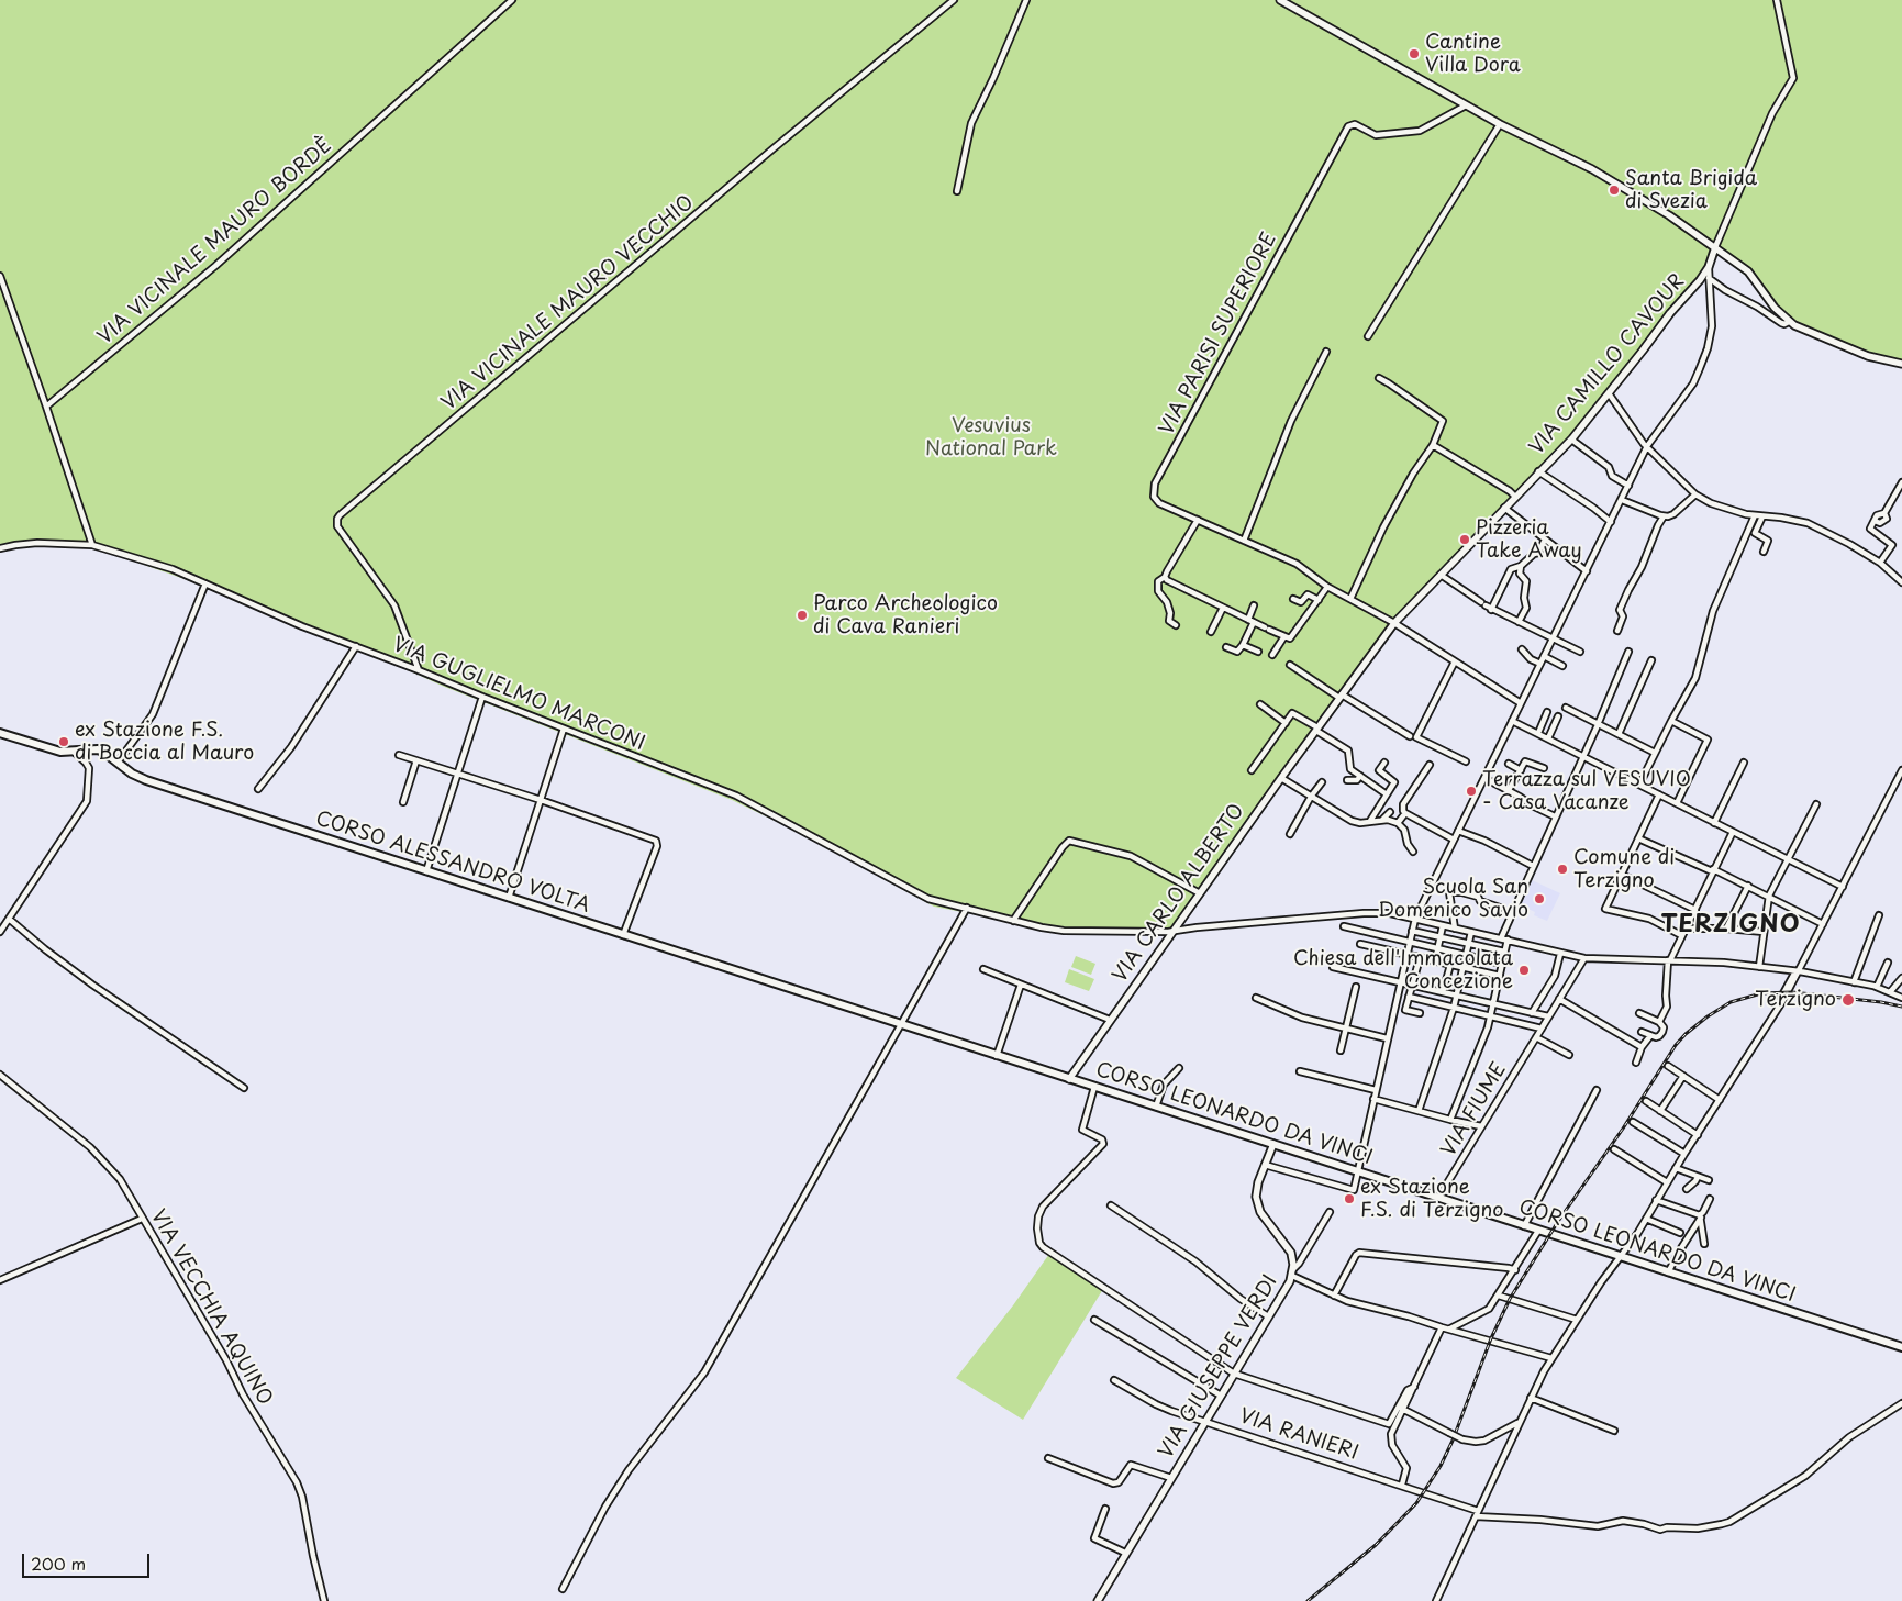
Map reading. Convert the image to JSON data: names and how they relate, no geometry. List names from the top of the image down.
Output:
{
  "streets": {
    "main road": ["CORSO ALESSANDRO VOLTA", "CORSO LEONARDO DA VINCI"],
    "street": [
      "VIA VICINALE MAURO BORDÈ",
      "VIA VICINALE MAURO VECCHIO",
      "VIA PARISI SUPERIORE",
      "VIA CAMILLO CAVOUR",
      "VIA GUGLIELMO MARCONI",
      "VIA CARLO ALBERTO",
      "VIA FIUME",
      "VIA VECCHIA AQUINO",
      "VIA GIUSEPPE VERDI",
      "VIA RANIERI"
    ]
  },
  "crossings": [
    ["VIA VICINALE MAURO VECCHIO", "VIA GUGLIELMO MARCONI"],
    ["VIA PARISI SUPERIORE", "VIA CAMILLO CAVOUR"],
    ["VIA PARISI SUPERIORE", "VIA CARLO ALBERTO"],
    ["VIA CAMILLO CAVOUR", "VIA CARLO ALBERTO"],
    ["VIA GUGLIELMO MARCONI", "VIA CARLO ALBERTO"],
    ["VIA GUGLIELMO MARCONI", "VIA FIUME"],
    ["CORSO ALESSANDRO VOLTA", "CORSO LEONARDO DA VINCI"],
    ["VIA CARLO ALBERTO", "CORSO LEONARDO DA VINCI"],
    ["VIA FIUME", "CORSO LEONARDO DA VINCI"],
    ["CORSO LEONARDO DA VINCI", "VIA GIUSEPPE VERDI"],
    ["VIA GIUSEPPE VERDI", "VIA RANIERI"]
  ],
  "districts": ["TERZIGNO"],
  "parks": ["Vesuvius National Park"],
  "places": [
    "Cantine Villa Dora",
    "Santa Brigida di Svezia",
    "Pizzeria Take Away",
    "Parco Archeologico di Cava Ranieri",
    "ex Stazione F.S. di Boccia al Mauro",
    "Terrazza sul VESUVIO - Casa Vacanze",
    "Comune di Terzigno",
    "Scuola San Domenico Savio",
    "Chiesa dell'Immacolata Concezione",
    "Terzigno",
    "ex Stazione F.S. di Terzigno"
  ],
  "scale_bar": "200 m"
}
